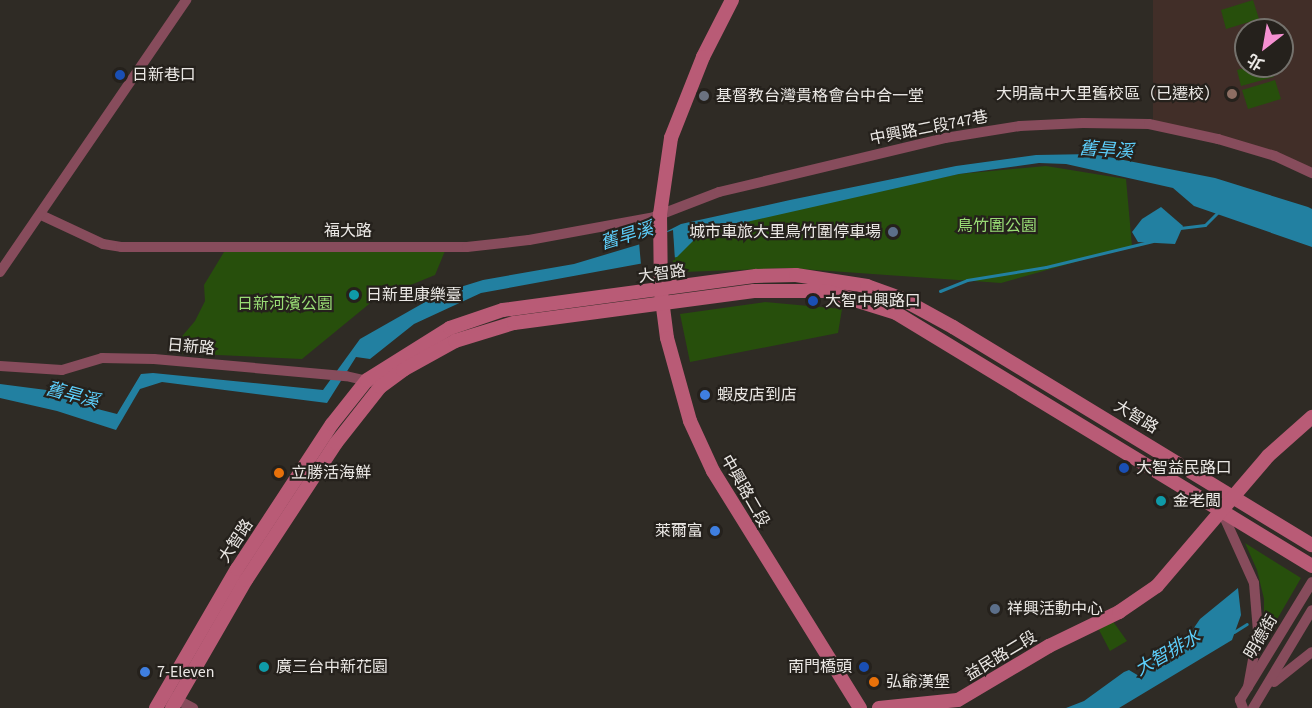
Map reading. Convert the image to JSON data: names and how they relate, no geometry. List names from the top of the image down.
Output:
{
  "streets": {
    "street": [
      "中興路二段747巷",
      "福大路",
      "大智路",
      "日新路",
      "中興路二段",
      "明德街",
      "益民路二段"
    ]
  },
  "crossings": [
    ["中興路二段747巷", "福大路"],
    ["中興路二段747巷", "中興路二段"],
    ["福大路", "中興路二段"],
    ["大智路", "日新路"],
    ["大智路", "中興路二段"],
    ["大智路", "益民路二段"]
  ],
  "water": ["舊旱溪", "大智排水"],
  "parks": ["鳥竹圍公園", "日新河濱公園"],
  "places": [
    "日新巷口",
    "大明高中大里舊校區（已遷校）",
    "基督教台灣貴格會台中合一堂",
    "城市車旅大里鳥竹圍停車場",
    "日新里康樂臺",
    "大智中興路口",
    "蝦皮店到店",
    "大智益民路口",
    "立勝活海鮮",
    "金老闆",
    "萊爾富",
    "祥興活動中心",
    "廣三台中新花園",
    "南門橋頭",
    "7-Eleven",
    "弘爺漢堡"
  ],
  "north": "bottom left"
}
